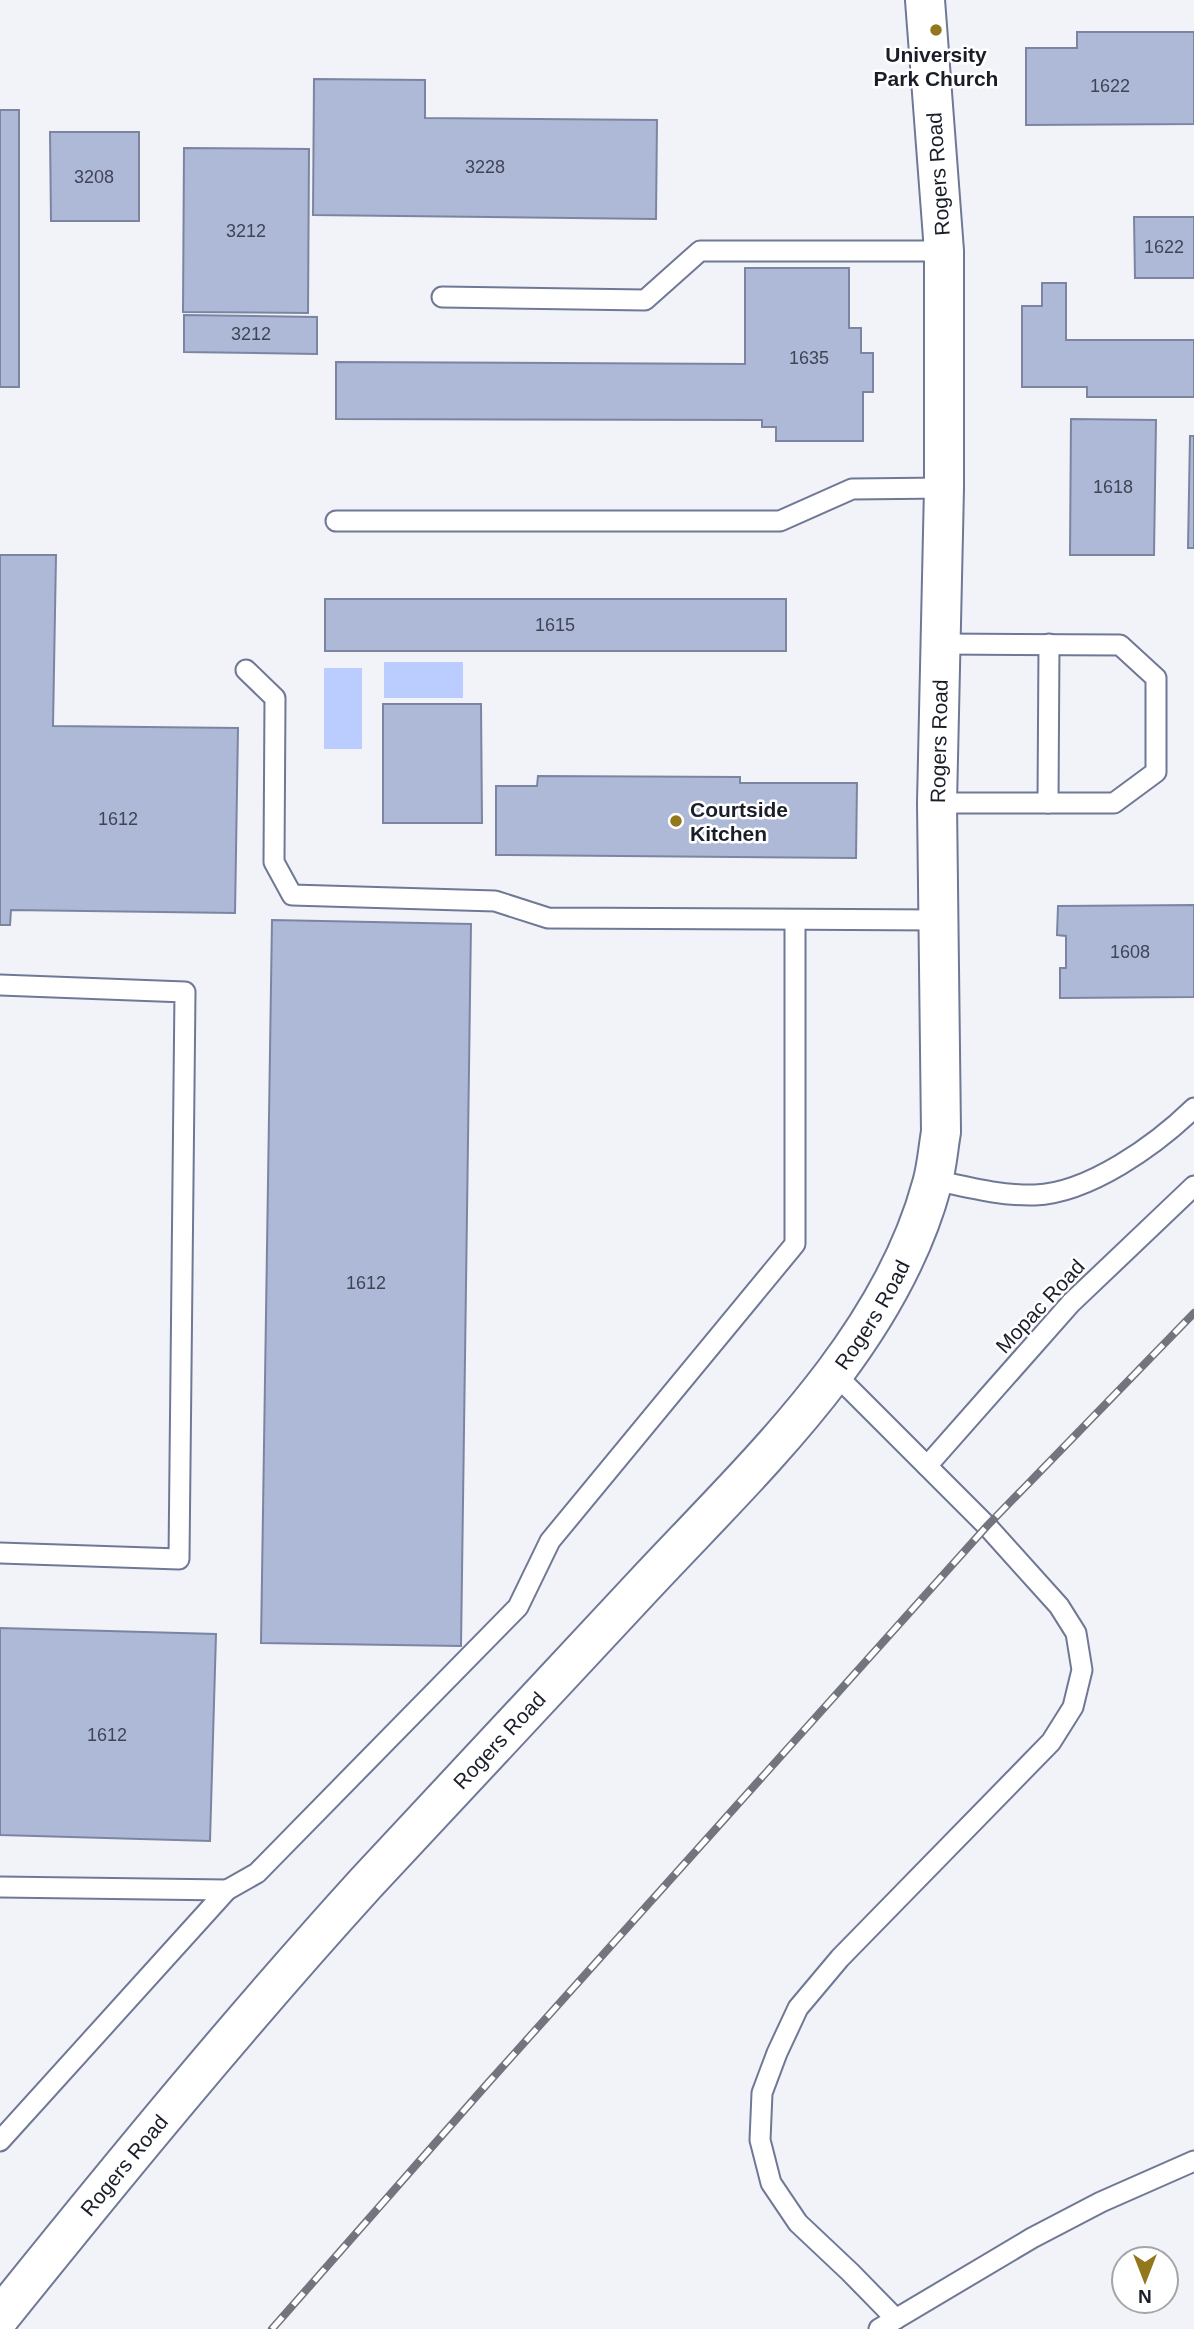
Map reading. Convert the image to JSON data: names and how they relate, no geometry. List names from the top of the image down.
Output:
{
  "streets": {
    "street": ["Rogers Road"],
    "lane": ["Mopac Road"]
  },
  "places": ["University Park Church", "Courtside Kitchen"],
  "house_numbers": [
    "1622",
    "3228",
    "3208",
    "3212",
    "1622",
    "3212",
    "1635",
    "1618",
    "1615",
    "1612",
    "1608",
    "1612",
    "1612"
  ],
  "north": "bottom"
}
